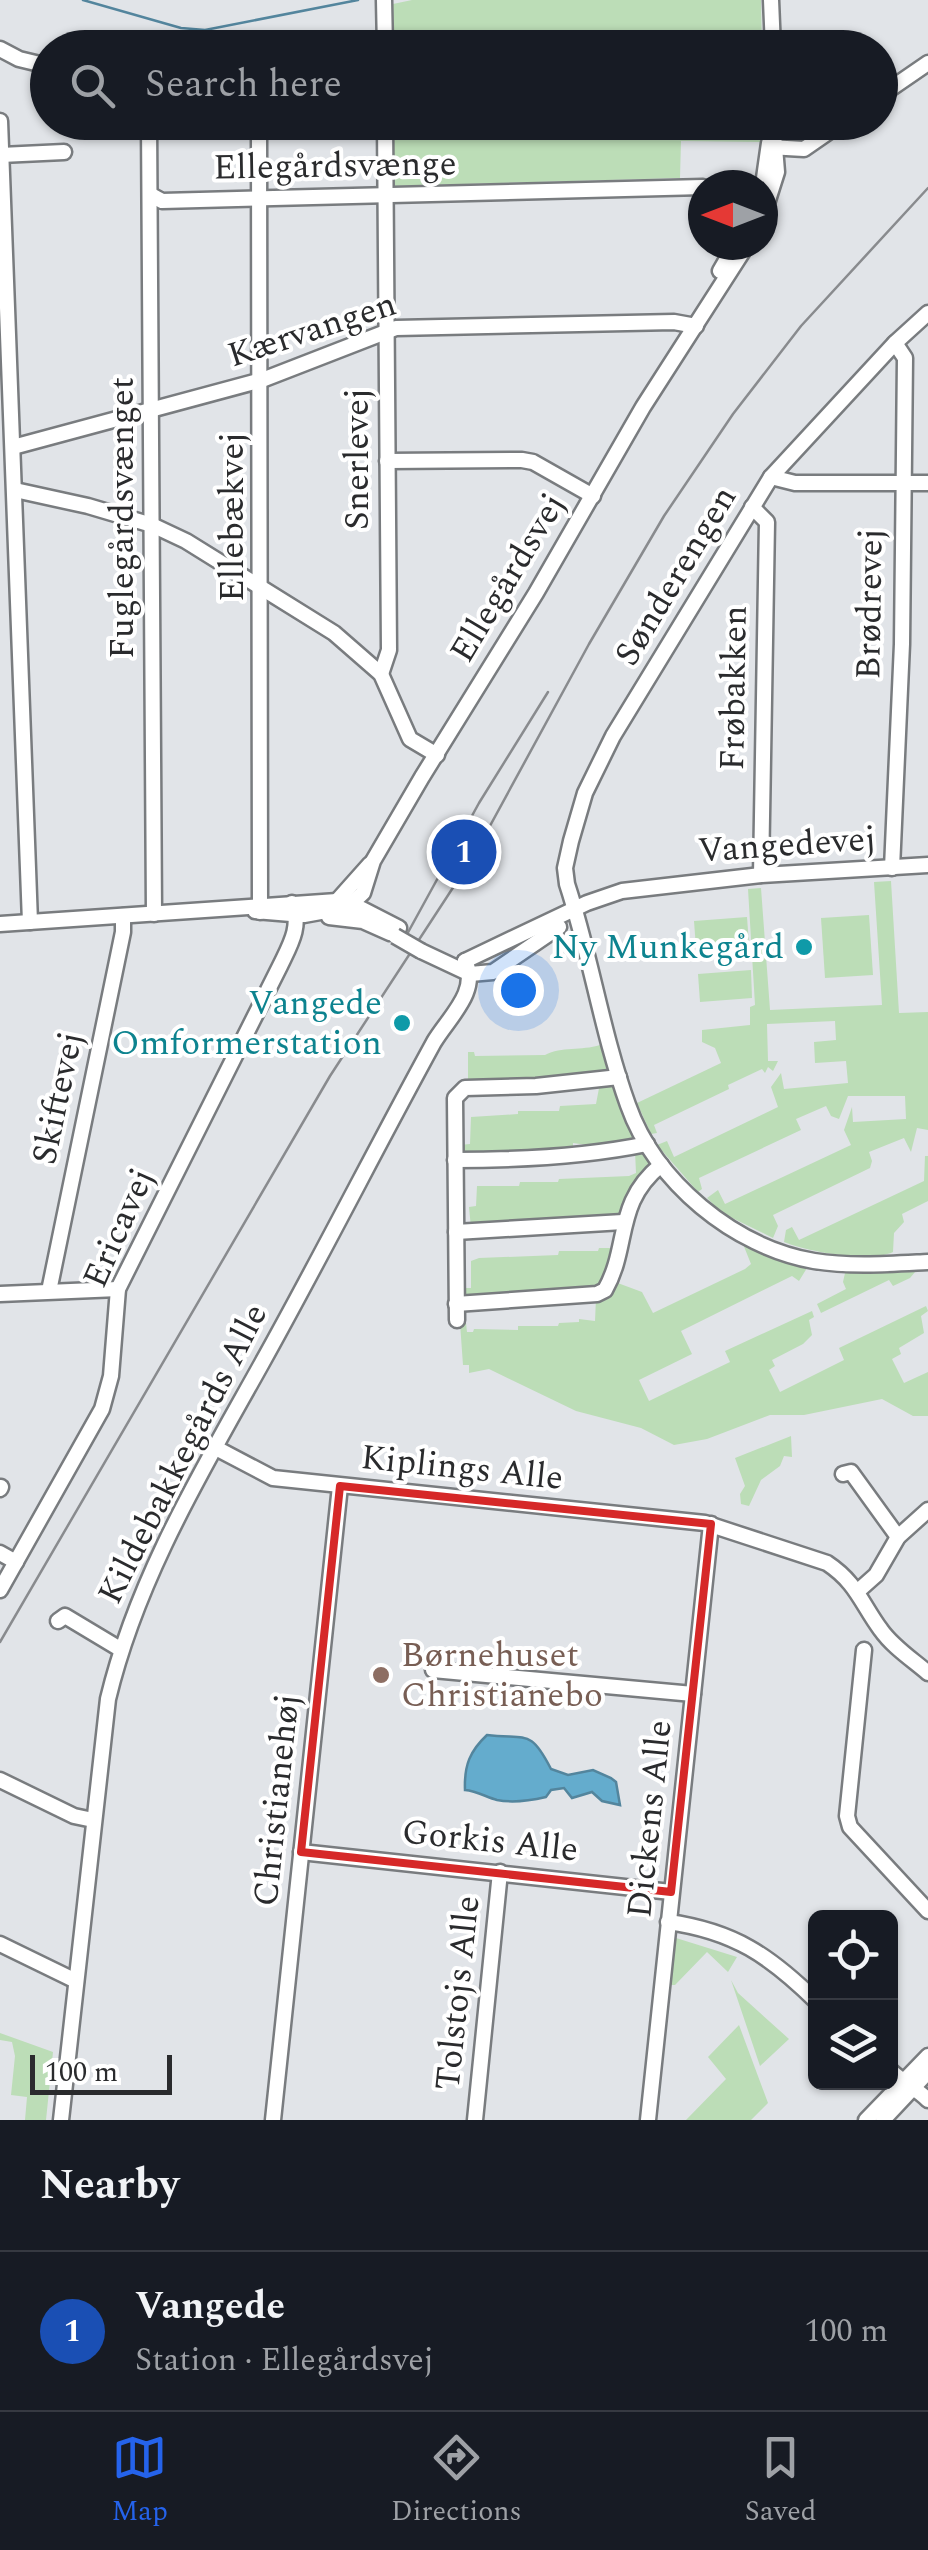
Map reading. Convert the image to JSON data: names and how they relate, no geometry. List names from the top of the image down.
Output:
{
  "streets": {
    "street": [
      "Ellegårdsvænge",
      "Kærvangen",
      "Snerlevej",
      "Ellebækvej",
      "Fuglegårdsvænget",
      "Sønderengen",
      "Ellegårdsvej",
      "Brødrevej",
      "Frøbakken",
      "Vangedevej",
      "Skiftevej",
      "Ericavej",
      "Kildebakkegårds Alle",
      "Kiplings Alle",
      "Christianehøj",
      "Dickens Alle",
      "Gorkis Alle",
      "Tolstojs Alle"
    ]
  },
  "crossings": [
    ["Ellegårdsvænge", "Snerlevej"],
    ["Ellegårdsvænge", "Ellebækvej"],
    ["Ellegårdsvænge", "Fuglegårdsvænget"],
    ["Kærvangen", "Snerlevej"],
    ["Kærvangen", "Ellebækvej"],
    ["Kærvangen", "Fuglegårdsvænget"],
    ["Kærvangen", "Ellegårdsvej"],
    ["Sønderengen", "Brødrevej"],
    ["Sønderengen", "Frøbakken"],
    ["Sønderengen", "Vangedevej"],
    ["Brødrevej", "Vangedevej"],
    ["Frøbakken", "Vangedevej"],
    ["Vangedevej", "Kildebakkegårds Alle"],
    ["Kildebakkegårds Alle", "Kiplings Alle"],
    ["Kiplings Alle", "Christianehøj"],
    ["Kiplings Alle", "Dickens Alle"],
    ["Christianehøj", "Gorkis Alle"],
    ["Dickens Alle", "Gorkis Alle"],
    ["Gorkis Alle", "Tolstojs Alle"]
  ],
  "places": ["Ny Munkegård", "Vangede Omformerstation", "Børnehuset Christianebo"],
  "scale_bar": "100 m",
  "north": "left",
  "page": {
    "search": "Search here",
    "pins": "1",
    "scale": "100 m",
    "heading": "Nearby",
    "list": [
      {
        "mark": "1",
        "name": "Vangede",
        "note": "Station · Ellegårdsvej",
        "value": "100 m"
      }
    ],
    "nav": ["Map", "Directions", "Saved"]
  }
}
